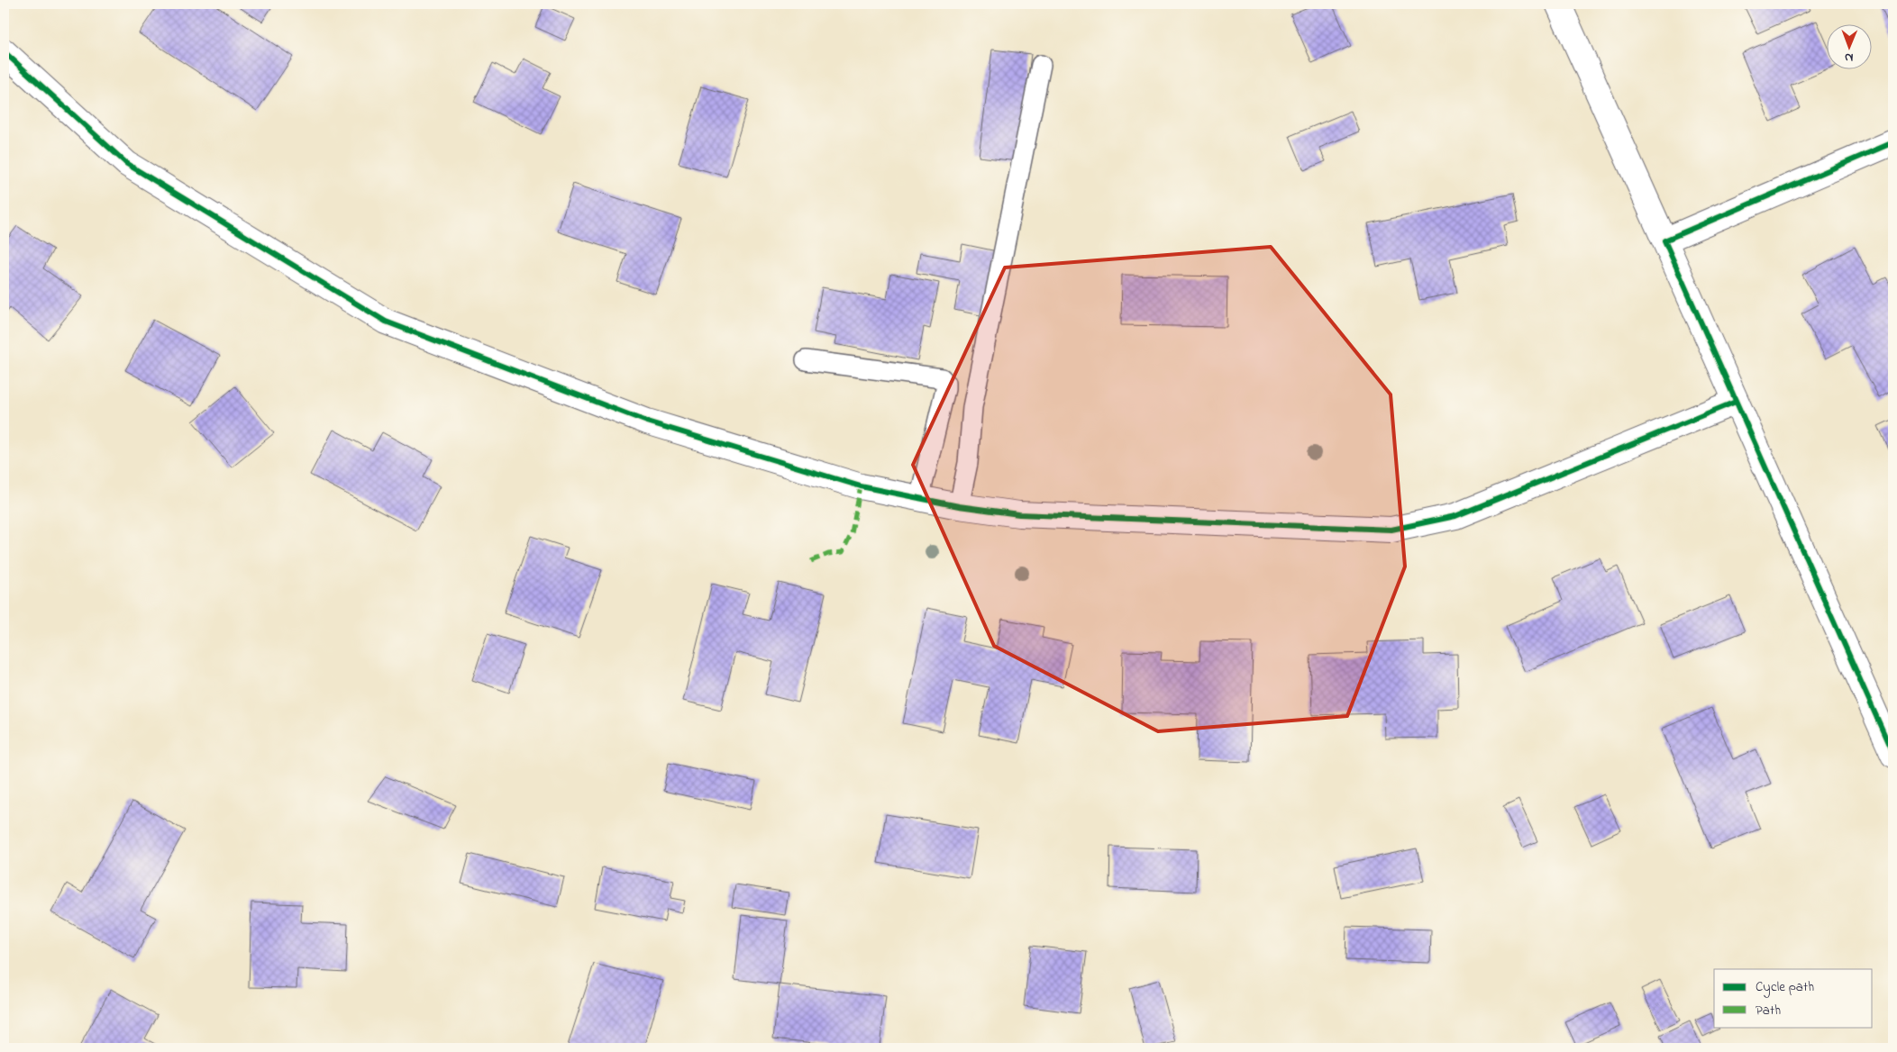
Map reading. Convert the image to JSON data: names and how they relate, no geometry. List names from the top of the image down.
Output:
{
  "legend": ["Cycle path", "Path"],
  "north": "bottom"
}
